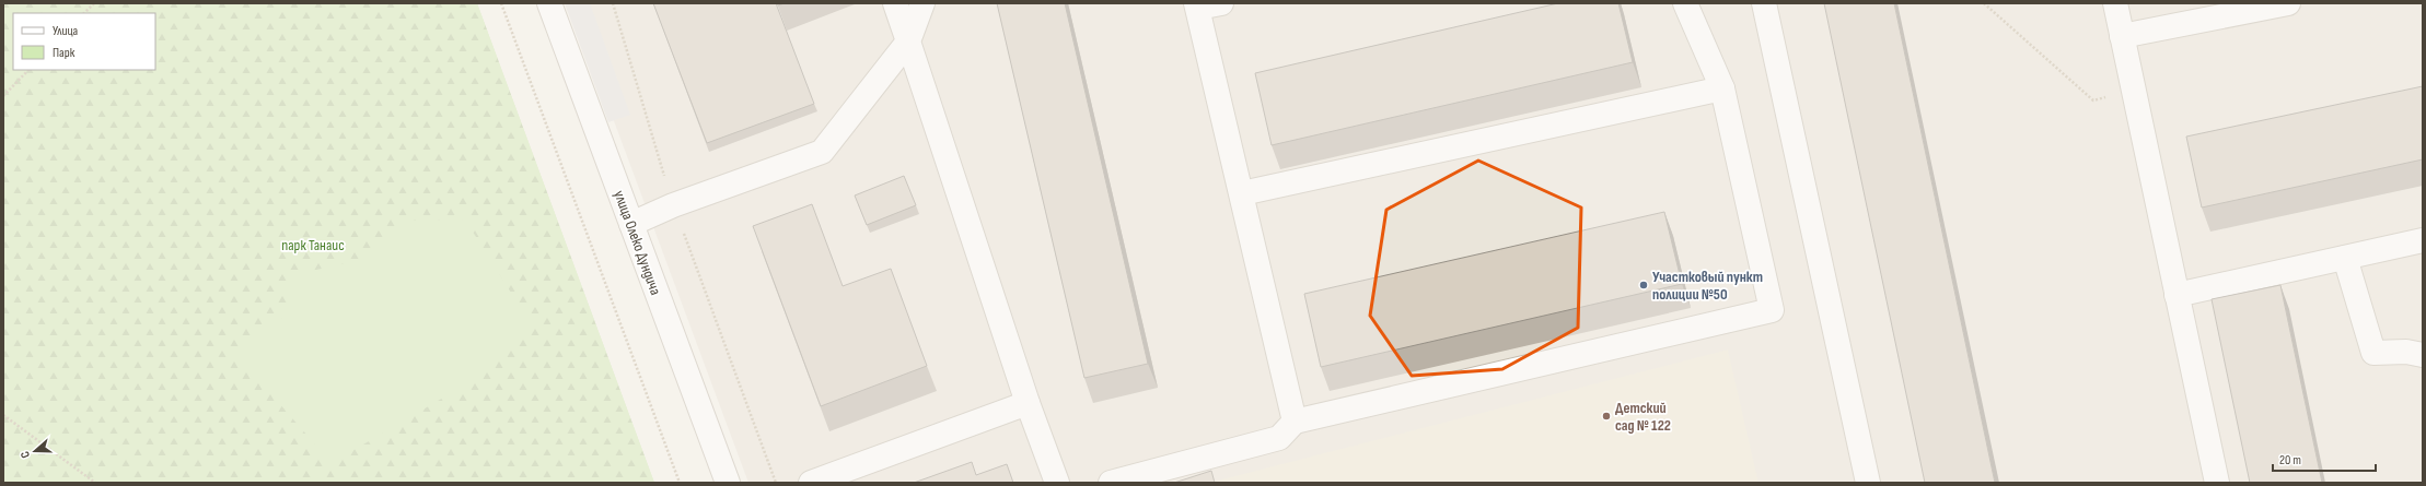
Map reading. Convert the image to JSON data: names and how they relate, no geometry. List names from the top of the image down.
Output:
{
  "streets": {
    "street": ["улица Олеко Дундича"]
  },
  "parks": ["парк Танаис"],
  "places": ["Участковый пункт полиции №50", "Детский сад № 122"],
  "legend": ["Улица", "Парк"],
  "scale_bar": "20 m",
  "north": "left"
}
